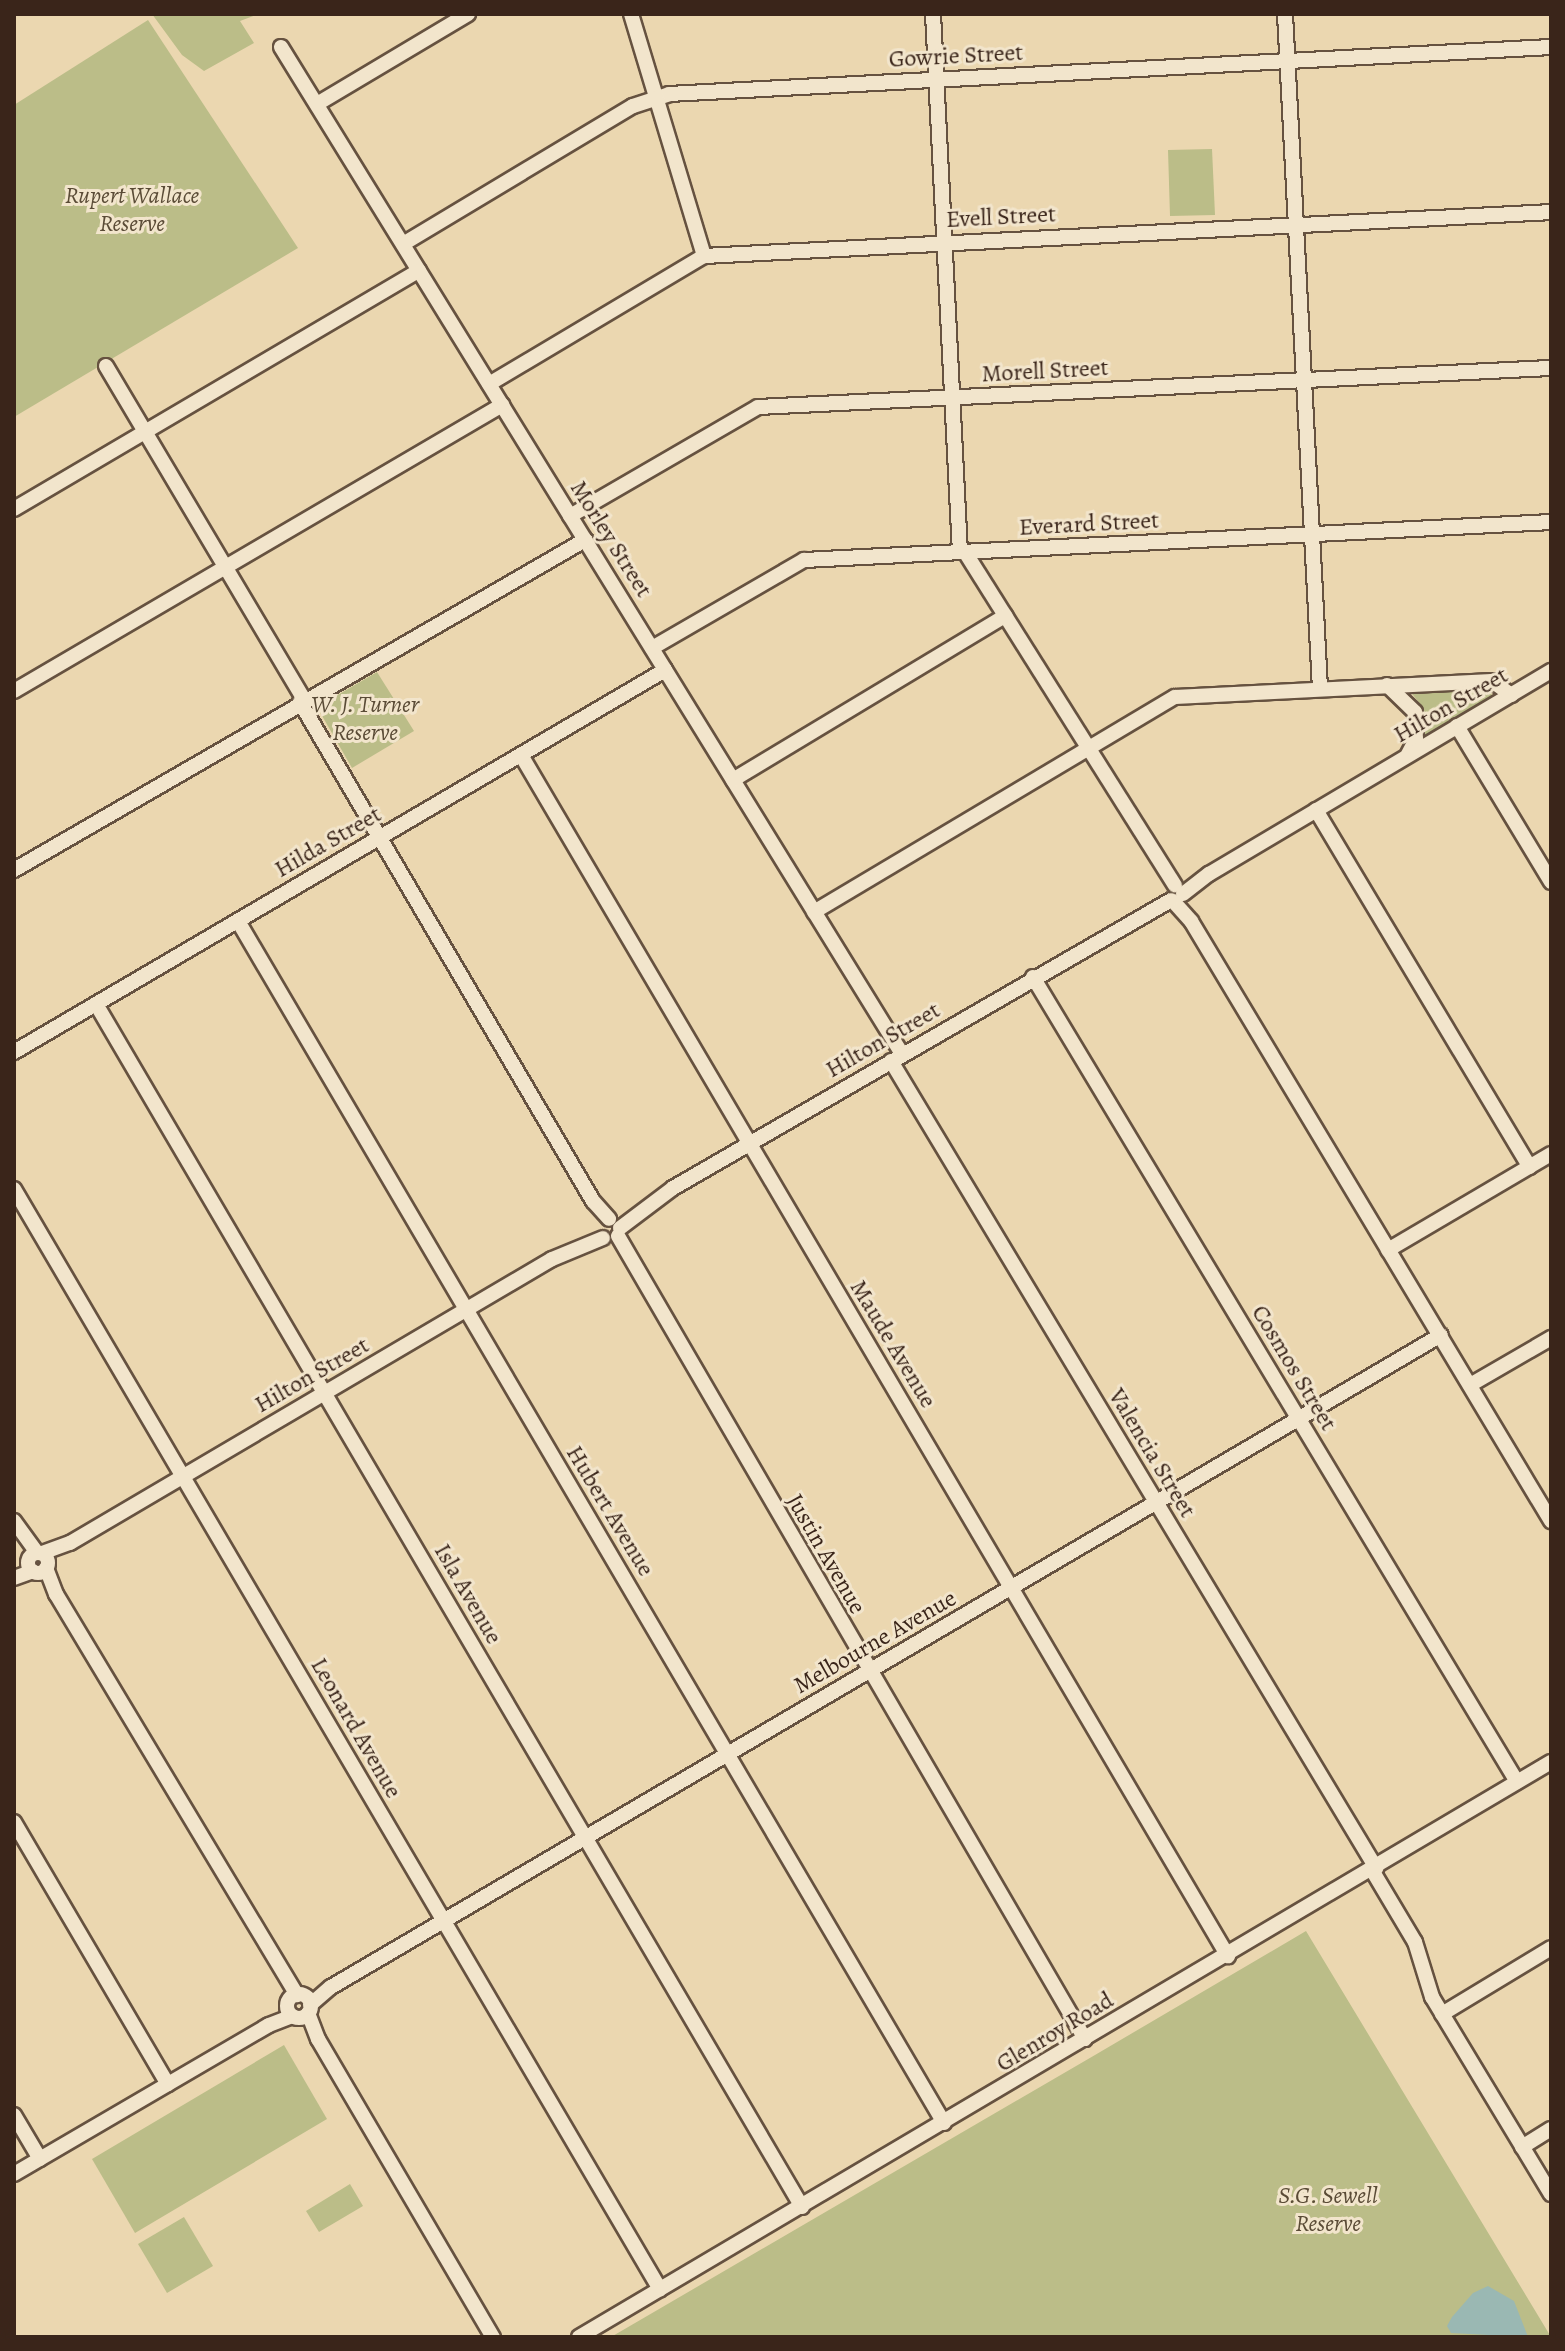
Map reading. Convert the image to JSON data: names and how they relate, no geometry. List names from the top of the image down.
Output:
{
  "streets": {
    "street": [
      "Gowrie Street",
      "Evell Street",
      "Morell Street",
      "Everard Street",
      "Morley Street",
      "Hilton Street",
      "Hilda Street",
      "Maude Avenue",
      "Cosmos Street",
      "Valencia Street",
      "Hubert Avenue",
      "Justin Avenue",
      "Isla Avenue",
      "Melbourne Avenue",
      "Leonard Avenue",
      "Glenroy Road"
    ]
  },
  "crossings": [
    ["Gowrie Street", "Morley Street"],
    ["Evell Street", "Morley Street"],
    ["Morell Street", "Morley Street"],
    ["Everard Street", "Morley Street"],
    ["Morley Street", "Hilton Street"],
    ["Morley Street", "Hilda Street"],
    ["Morley Street", "Valencia Street"],
    ["Hilton Street", "Maude Avenue"],
    ["Hilton Street", "Cosmos Street"],
    ["Hilton Street", "Valencia Street"],
    ["Hilton Street", "Hubert Avenue"],
    ["Hilton Street", "Justin Avenue"],
    ["Hilton Street", "Isla Avenue"],
    ["Hilton Street", "Leonard Avenue"],
    ["Hilda Street", "Maude Avenue"],
    ["Hilda Street", "Hubert Avenue"],
    ["Hilda Street", "Justin Avenue"],
    ["Hilda Street", "Isla Avenue"],
    ["Maude Avenue", "Melbourne Avenue"],
    ["Maude Avenue", "Glenroy Road"],
    ["Cosmos Street", "Melbourne Avenue"],
    ["Cosmos Street", "Glenroy Road"],
    ["Valencia Street", "Melbourne Avenue"],
    ["Valencia Street", "Glenroy Road"],
    ["Hubert Avenue", "Melbourne Avenue"],
    ["Hubert Avenue", "Glenroy Road"],
    ["Justin Avenue", "Melbourne Avenue"],
    ["Justin Avenue", "Glenroy Road"],
    ["Isla Avenue", "Melbourne Avenue"],
    ["Isla Avenue", "Glenroy Road"],
    ["Melbourne Avenue", "Leonard Avenue"],
    ["Leonard Avenue", "Glenroy Road"]
  ],
  "parks": ["Rupert Wallace Reserve", "W. J. Turner Reserve", "S.G. Sewell Reserve"]
}
